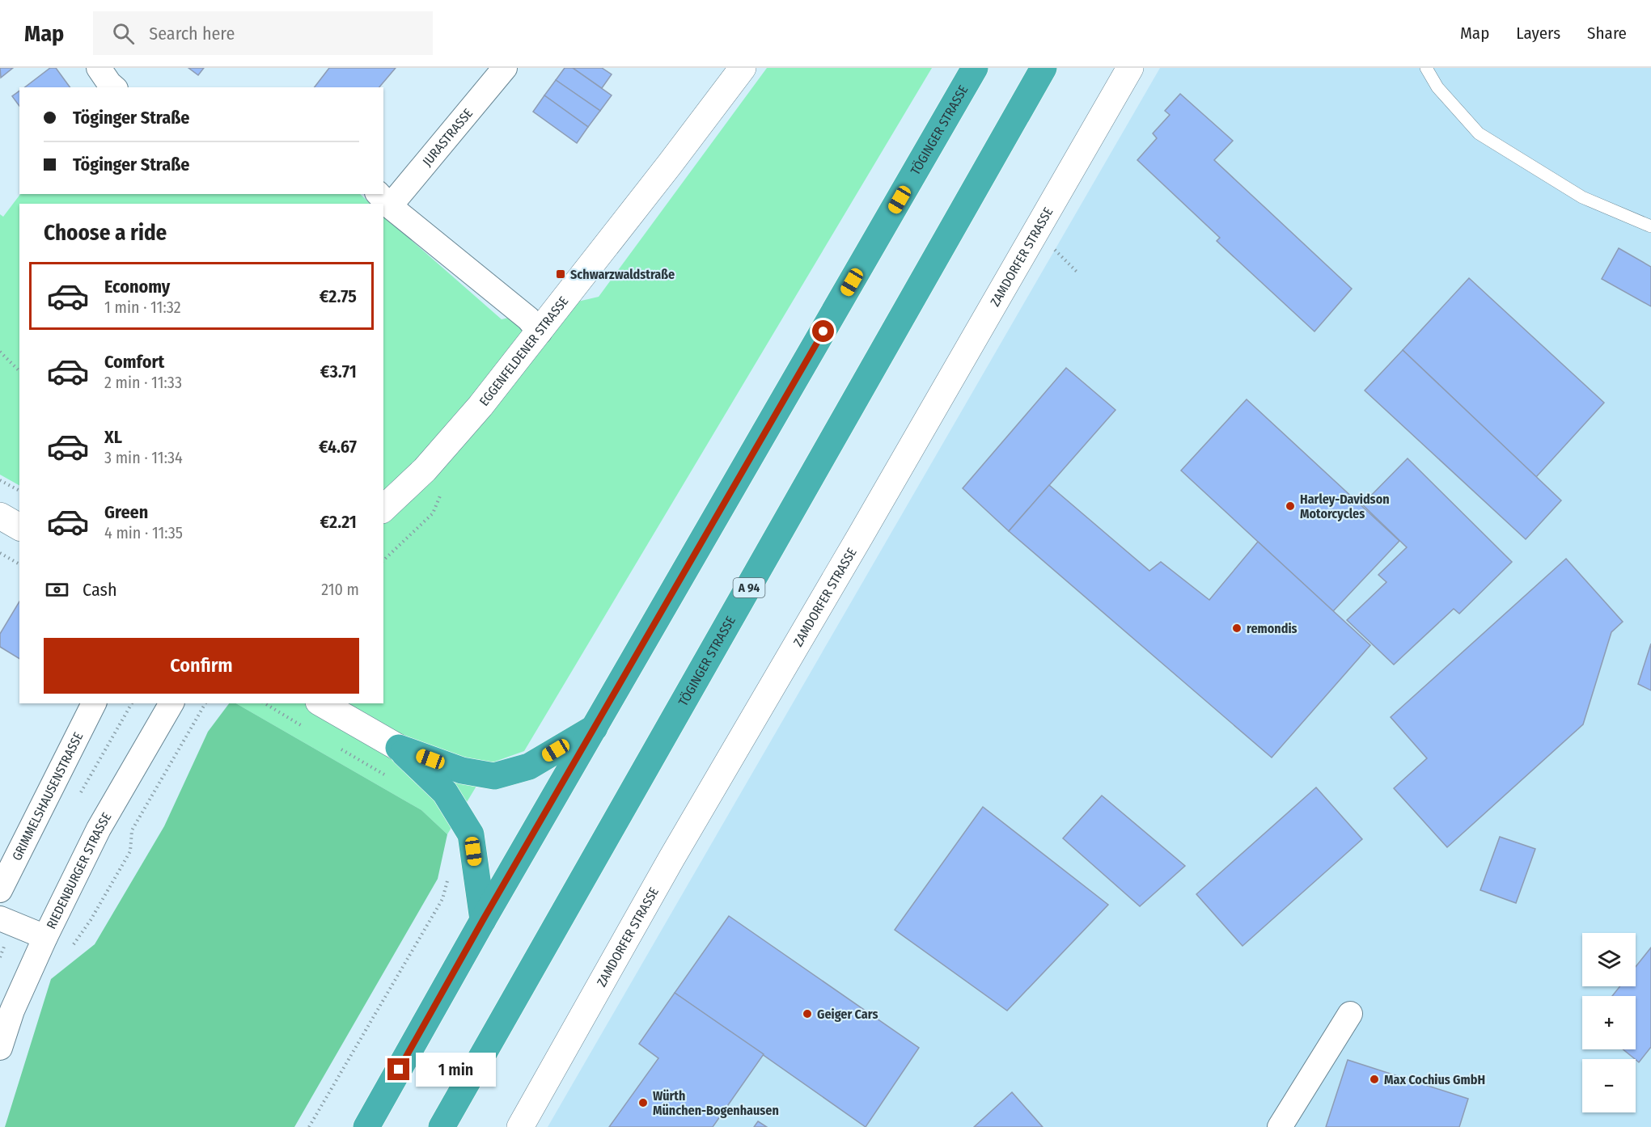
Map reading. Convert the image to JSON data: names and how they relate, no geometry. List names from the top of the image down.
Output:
{
  "streets": {
    "highway": ["TÖGINGER STRASSE", "A 94"],
    "street": [
      "JURASTRASSE",
      "ZAMDORFER STRASSE",
      "EGGENFELDENER STRASSE",
      "GRIMMELSHAUSENSTRASSE",
      "RIEDENBURGER STRASSE"
    ]
  },
  "places": {
    "transit": ["Schwarzwaldstraße"],
    "other": [
      "Harley-Davidson Motorcycles",
      "remondis",
      "Geiger Cars",
      "Max Cochius GmbH",
      "Würth München-Bogenhausen"
    ]
  },
  "page": {
    "header": "Map",
    "search": "Search here",
    "nav": ["Map", "Layers", "Share"],
    "banner": ["Töginger Straße", "Töginger Straße"],
    "heading": "Choose a ride",
    "list": [
      {
        "name": "Economy",
        "note": "1 min · 11:32",
        "value": "€2.75"
      },
      {
        "name": "Comfort",
        "note": "2 min · 11:33",
        "value": "€3.71"
      },
      {
        "name": "XL",
        "note": "3 min · 11:34",
        "value": "€4.67"
      },
      {
        "name": "Green",
        "note": "4 min · 11:35",
        "value": "€2.21"
      }
    ],
    "pay": ["Cash", "210 m"],
    "buttons": "Confirm",
    "map_buttons": ["+", "−"],
    "bubble": "1 min"
  }
}
